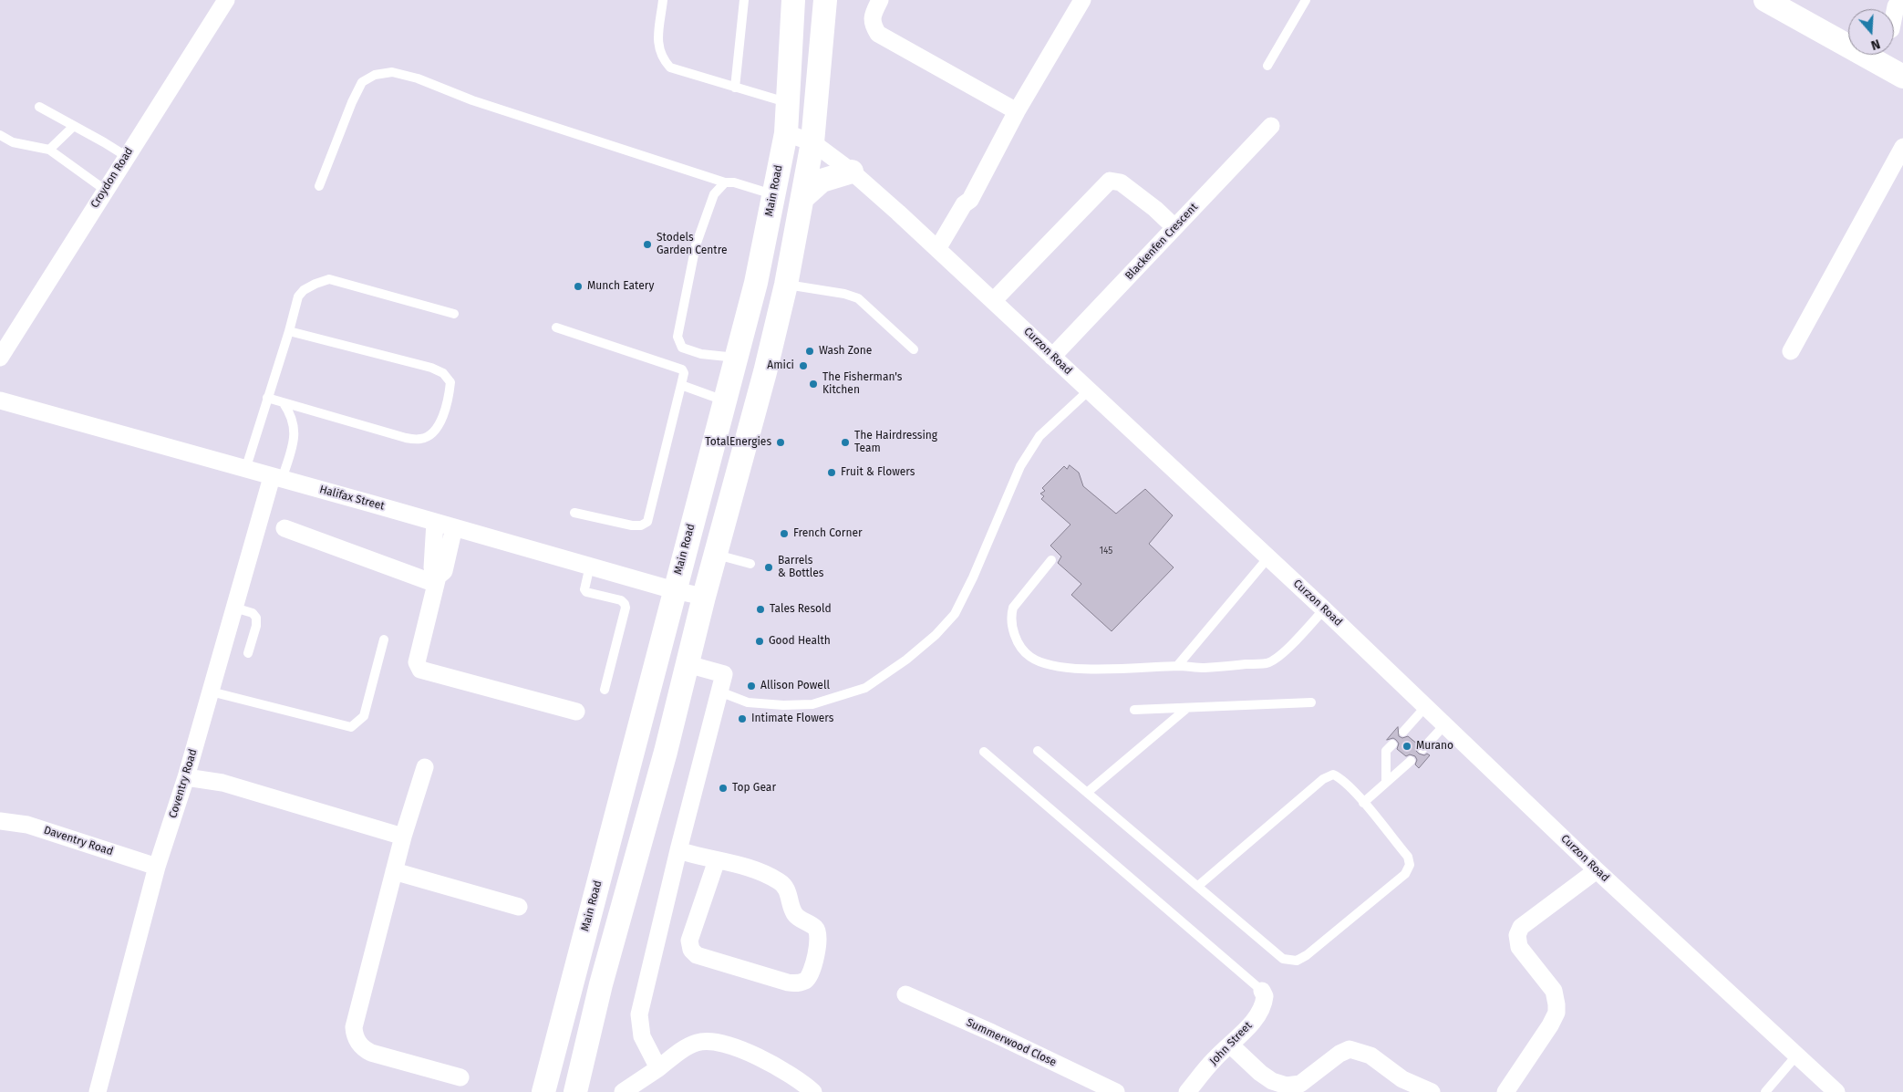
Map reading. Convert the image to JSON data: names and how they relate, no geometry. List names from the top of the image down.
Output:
{
  "streets": {
    "main road": ["Main Road"],
    "street": [
      "Croydon Road",
      "Blackenfen Crescent",
      "Curzon Road",
      "Halifax Street",
      "Coventry Road",
      "Daventry Road",
      "Summerwood Close",
      "John Street"
    ]
  },
  "crossings": [
    ["Main Road", "Curzon Road"],
    ["Main Road", "Halifax Street"],
    ["Blackenfen Crescent", "Curzon Road"],
    ["Halifax Street", "Coventry Road"],
    ["Coventry Road", "Daventry Road"]
  ],
  "places": [
    "Stodels Garden Centre",
    "Munch Eatery",
    "Wash Zone",
    "Amici",
    "The Fisherman's Kitchen",
    "TotalEnergies",
    "The Hairdressing Team",
    "Fruit & Flowers",
    "French Corner",
    "Barrels & Bottles",
    "Tales Resold",
    "Good Health",
    "Allison Powell",
    "Intimate Flowers",
    "Murano",
    "Top Gear"
  ],
  "house_numbers": ["145"],
  "north": "bottom"
}
